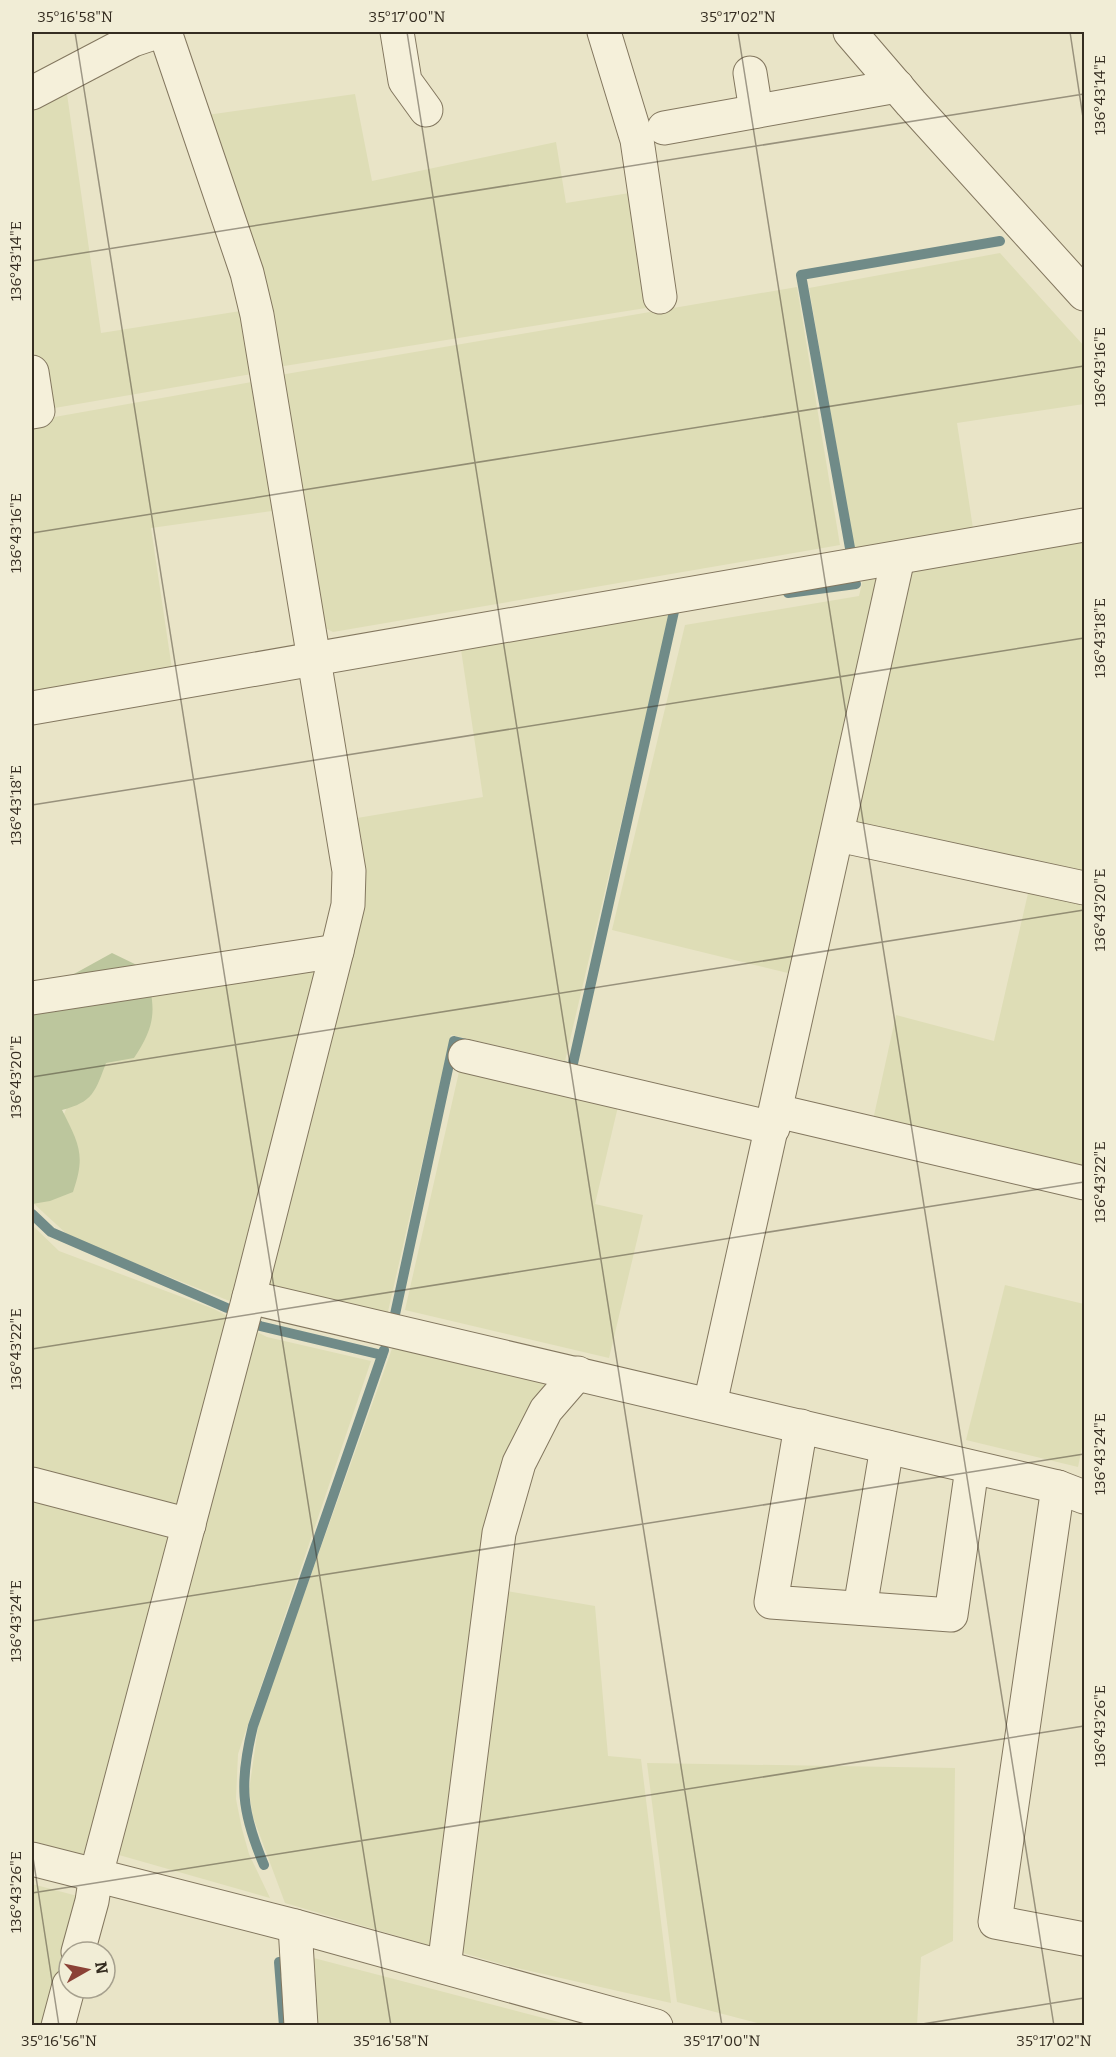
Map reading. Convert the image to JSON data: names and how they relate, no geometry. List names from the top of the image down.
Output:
{
  "north": "right",
  "coordinates": [
    "35°16'58\"N",
    "35°17'00\"N",
    "35°17'02\"N",
    "136°43'14\"E",
    "136°43'16\"E",
    "136°43'18\"E",
    "136°43'20\"E",
    "136°43'22\"E",
    "136°43'24\"E",
    "136°43'26\"E",
    "35°16'56\"N"
  ]
}
